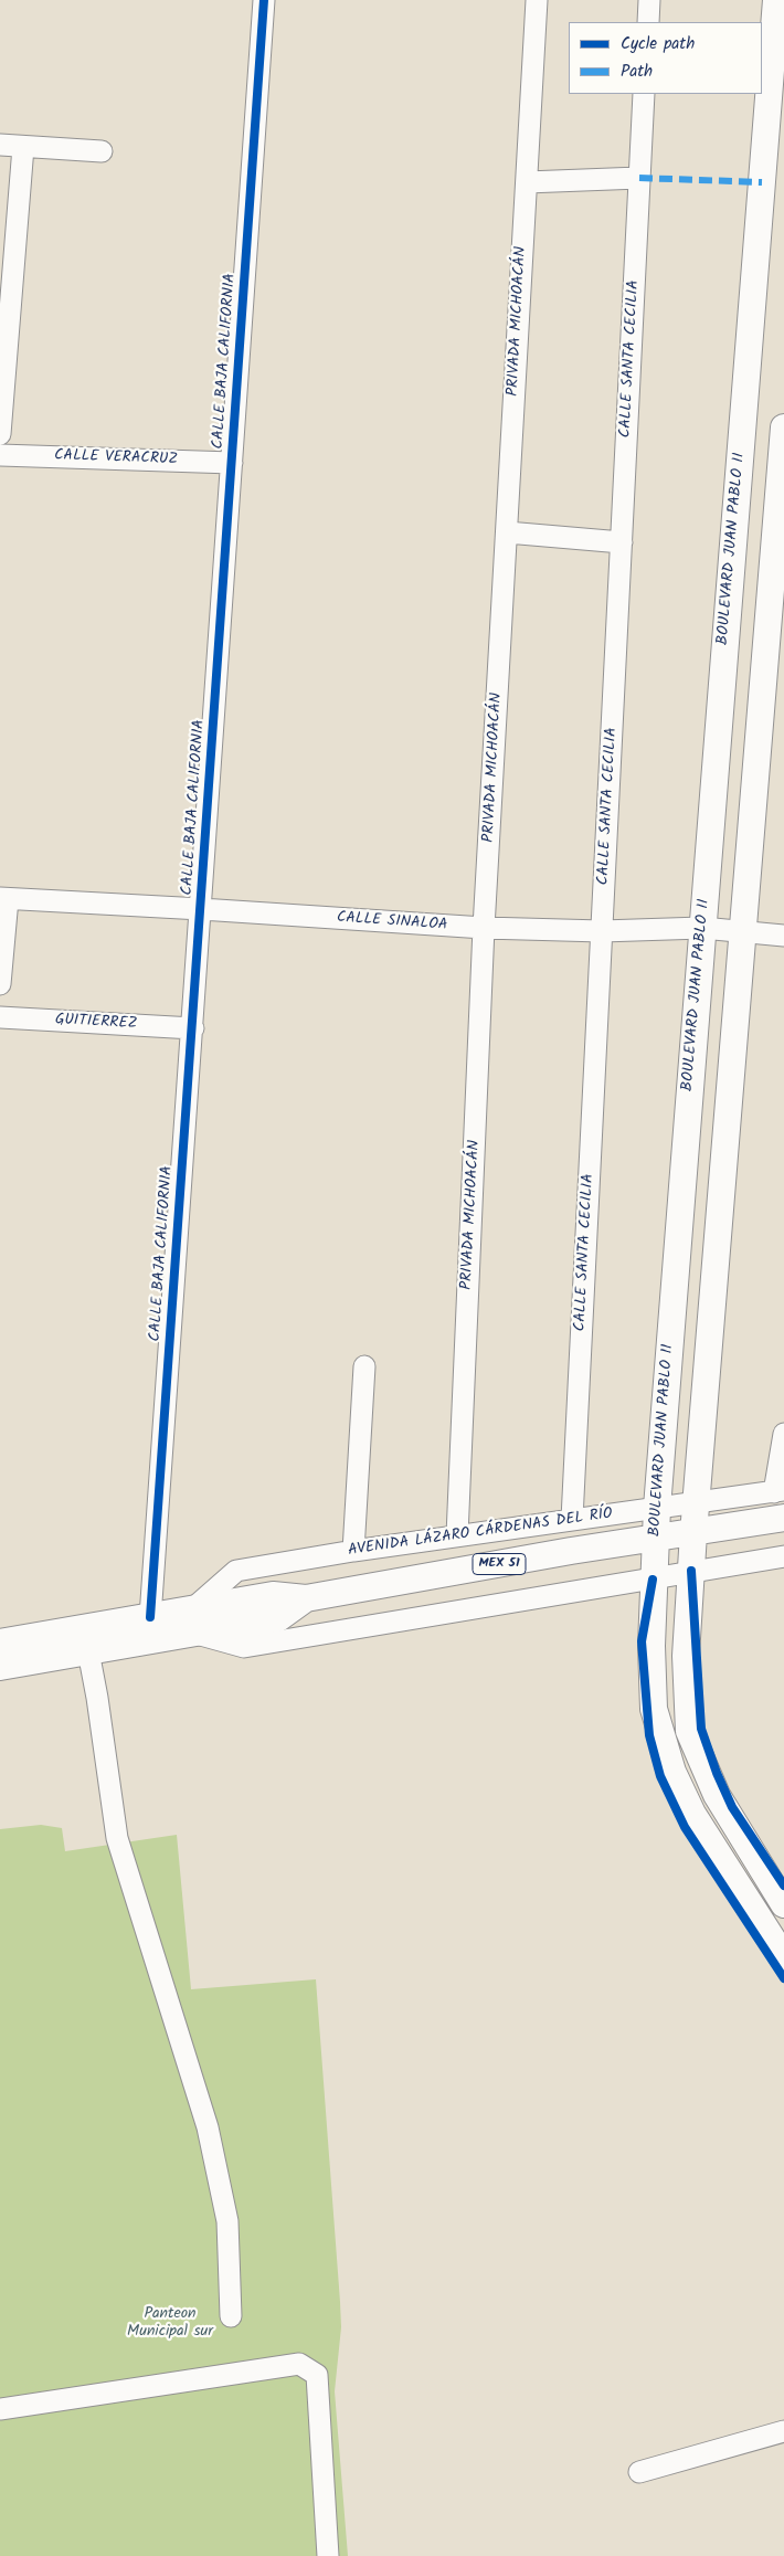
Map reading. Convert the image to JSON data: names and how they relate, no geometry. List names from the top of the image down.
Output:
{
  "streets": {
    "main road": ["BOULEVARD JUAN PABLO II", "AVENIDA LÁZARO CÁRDENAS DEL RÍO", "MEX 51"],
    "street": [
      "PRIVADA MICHOACÁN",
      "CALLE SANTA CECILIA",
      "CALLE BAJA CALIFORNIA",
      "CALLE VERACRUZ",
      "CALLE SINALOA",
      "GUITIERREZ"
    ]
  },
  "crossings": [
    ["PRIVADA MICHOACÁN", "CALLE SINALOA"],
    ["PRIVADA MICHOACÁN", "AVENIDA LÁZARO CÁRDENAS DEL RÍO"],
    ["CALLE SANTA CECILIA", "CALLE SINALOA"],
    ["CALLE SANTA CECILIA", "AVENIDA LÁZARO CÁRDENAS DEL RÍO"],
    ["CALLE BAJA CALIFORNIA", "CALLE VERACRUZ"],
    ["CALLE BAJA CALIFORNIA", "CALLE SINALOA"],
    ["CALLE BAJA CALIFORNIA", "GUITIERREZ"],
    ["CALLE BAJA CALIFORNIA", "AVENIDA LÁZARO CÁRDENAS DEL RÍO"],
    ["BOULEVARD JUAN PABLO II", "CALLE SINALOA"],
    ["BOULEVARD JUAN PABLO II", "AVENIDA LÁZARO CÁRDENAS DEL RÍO"]
  ],
  "parks": ["Panteon Municipal sur"],
  "legend": ["Cycle path", "Path"]
}
